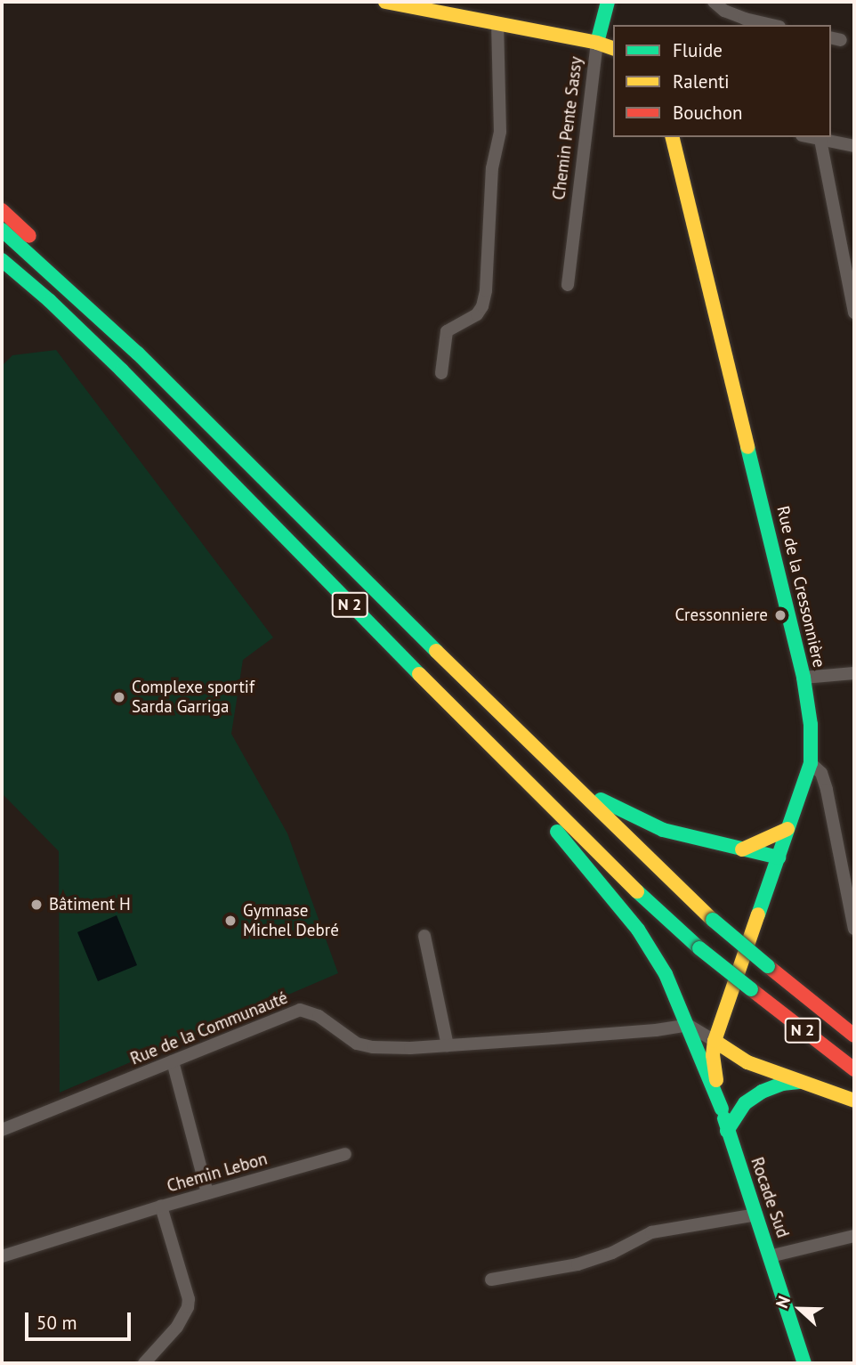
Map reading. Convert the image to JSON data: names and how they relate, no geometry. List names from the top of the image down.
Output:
{
  "streets": {
    "main road": [
      "Chemin Pente Sassy",
      "Rue de la Cressonnière",
      "N 2",
      "Rocade Sud"
    ],
    "street": ["Rue de la Communauté", "Chemin Lebon"]
  },
  "crossings": [
    ["Rue de la Cressonnière", "Rocade Sud"]
  ],
  "places": [
    "Cressonniere",
    "Complexe sportif Sarda Garriga",
    "Bâtiment H",
    "Gymnase Michel Debré"
  ],
  "legend": ["Fluide", "Ralenti", "Bouchon"],
  "scale_bar": "50 m",
  "north": "left"
}
